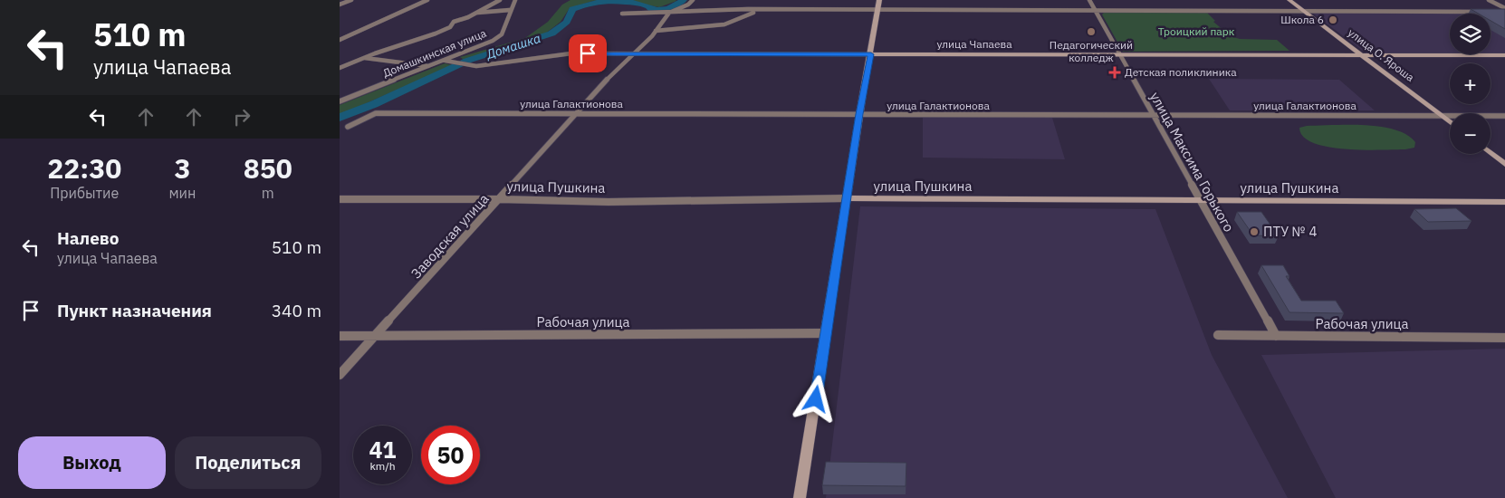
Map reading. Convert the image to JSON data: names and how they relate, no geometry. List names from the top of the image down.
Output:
{
  "streets": {
    "main road": ["улица Чапаева", "улица О. Яроша", "улица Пушкина"],
    "street": [
      "Домашкинская улица",
      "улица Галактионова",
      "улица Максима Горького",
      "Заводская улица",
      "Рабочая улица"
    ]
  },
  "crossings": [
    ["улица Чапаева", "Домашкинская улица"],
    ["улица Чапаева", "улица О. Яроша"],
    ["улица Чапаева", "улица Максима Горького"],
    ["улица Чапаева", "Заводская улица"],
    ["улица О. Яроша", "улица Галактионова"],
    ["улица Галактионова", "улица Максима Горького"],
    ["улица Галактионова", "Заводская улица"],
    ["улица Максима Горького", "улица Пушкина"],
    ["улица Максима Горького", "Рабочая улица"],
    ["улица Пушкина", "Заводская улица"],
    ["Заводская улица", "Рабочая улица"]
  ],
  "water": ["Домашка"],
  "parks": ["Троицкий парк"],
  "places": {
    "other": ["Школа 6", "Педагогический колледж", "ПТУ № 4"],
    "health": ["Детская поликлиника"]
  },
  "page": {
    "turn": ["510 m", "улица Чапаева"],
    "map_buttons": ["+", "−"],
    "eta": [
      "22:30",
      "Прибытие",
      "3",
      "мин",
      "850",
      "m"
    ],
    "list": [
      {
        "name": "Налево",
        "note": "улица Чапаева",
        "value": "510 m"
      },
      {
        "name": "Пункт назначения",
        "value": "340 m"
      }
    ],
    "speed": "41 km/h",
    "limit": "50",
    "buttons": ["Выход", "Поделиться"]
  }
}
